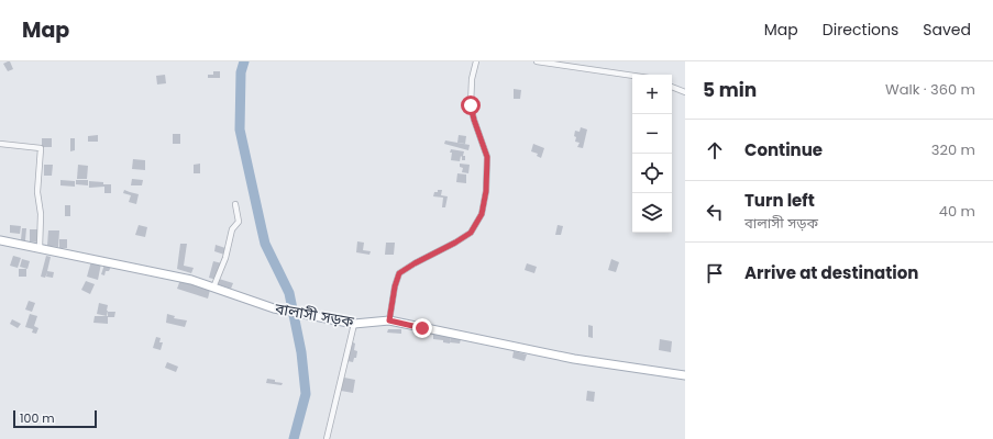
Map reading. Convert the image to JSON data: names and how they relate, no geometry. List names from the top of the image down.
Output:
{
  "streets": {
    "main road": ["বালাসী সড়ক"]
  },
  "scale_bar": "100 m",
  "page": {
    "header": "Map",
    "nav": ["Map", "Directions", "Saved"],
    "heading": ["5 min", "Walk · 360 m"],
    "map_buttons": ["+", "−"],
    "list": [
      ["Continue", "320 m"],
      ["Turn left", "বালাসী সড়ক", "40 m"],
      "Arrive at destination"
    ],
    "scale": "100 m"
  }
}
